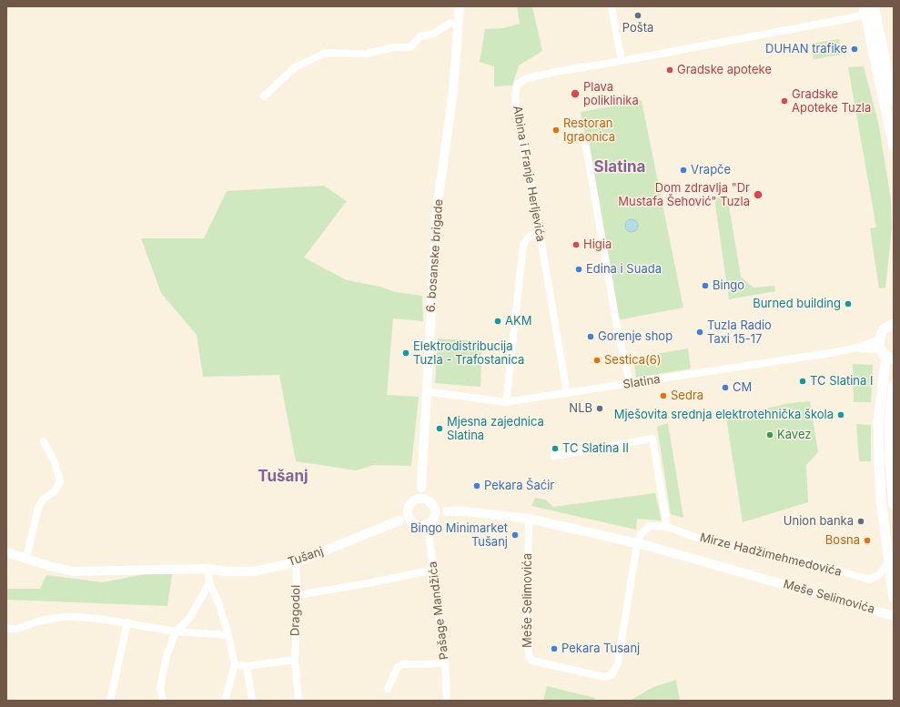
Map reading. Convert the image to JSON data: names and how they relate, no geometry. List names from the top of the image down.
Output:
{
  "streets": {
    "street": [
      "Albina i Franje Herljevića",
      "6. bosanske brigade",
      "Slatina",
      "Mirze Hadžimehmedovića",
      "Tušanj",
      "Meše Selimovića",
      "Dragodol",
      "Pašage Mandžića"
    ]
  },
  "crossings": [
    ["Albina i Franje Herljevića", "Slatina"],
    ["6. bosanske brigade", "Slatina"],
    ["Mirze Hadžimehmedovića", "Meše Selimovića"],
    ["Tušanj", "Dragodol"]
  ],
  "districts": ["Slatina", "Tušanj"],
  "places": [
    "Pošta",
    "DUHAN trafike",
    "Gradske apoteke",
    "Plava poliklinika",
    "Gradske Apoteke Tuzla",
    "Restoran Igraonica",
    "Vrapče",
    "Dom zdravlja \"Dr Mustafa Šehović\" Tuzla",
    "Higia",
    "Edina i Suada",
    "Bingo",
    "Burned building",
    "AKM",
    "Tuzla Radio Taxi 15-17",
    "Gorenje shop",
    "Elektrodistribucija Tuzla - Trafostanica",
    "Sestica(6)",
    "TC Slatina I",
    "CM",
    "Sedra",
    "NLB",
    "Mješovita srednja elektrotehnička škola",
    "Mjesna zajednica Slatina",
    "Kavez",
    "TC Slatina II",
    "Pekara Šaćir",
    "Union banka",
    "Bingo Minimarket Tušanj",
    "Bosna",
    "Pekara Tusanj"
  ]
}
